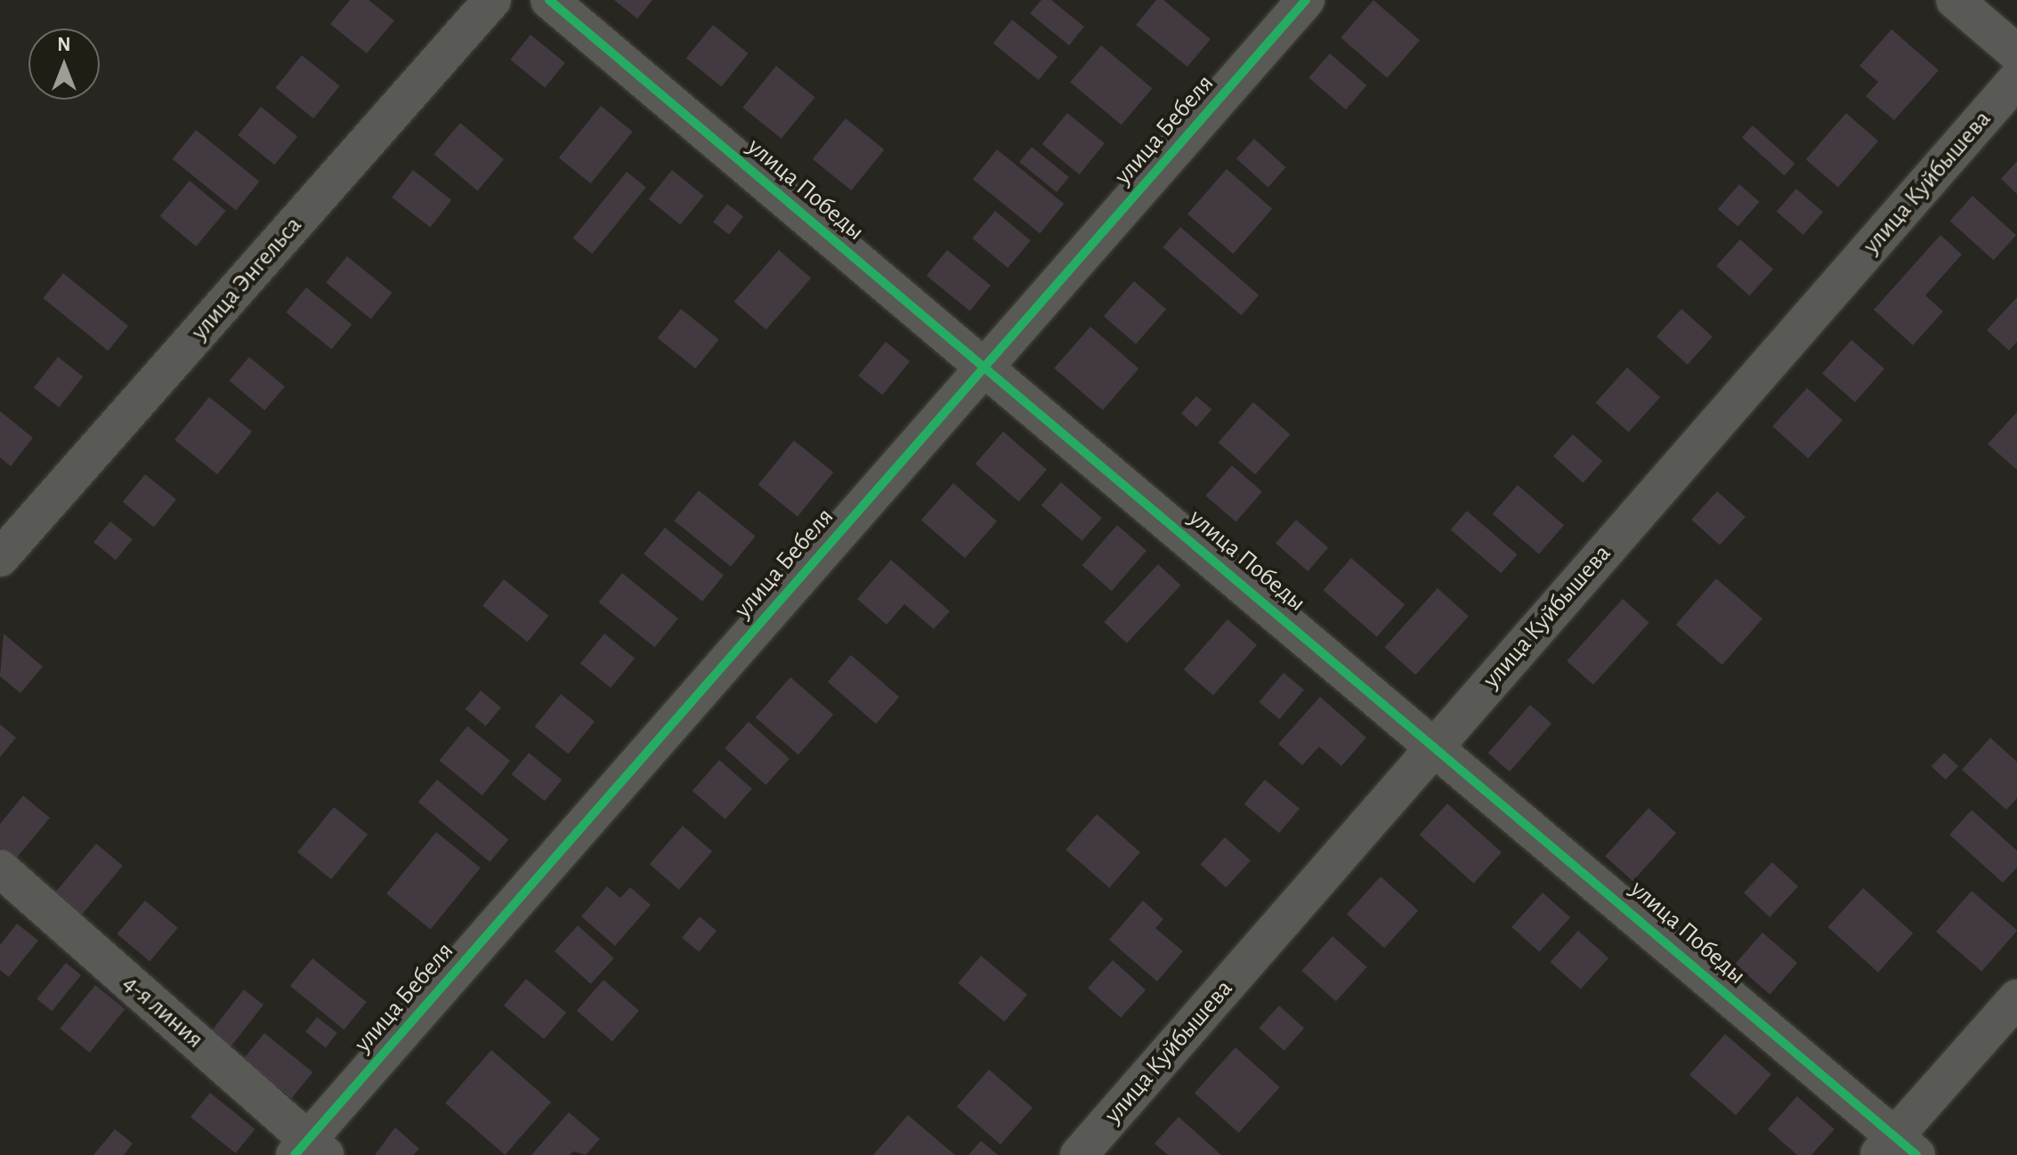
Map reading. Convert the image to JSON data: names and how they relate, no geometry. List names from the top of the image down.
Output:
{
  "streets": {
    "street": [
      "улица Бебеля",
      "улица Куйбышева",
      "улица Победы",
      "улица Энгельса",
      "4-я линия"
    ]
  },
  "crossings": [
    ["улица Бебеля", "улица Победы"],
    ["улица Бебеля", "4-я линия"],
    ["улица Куйбышева", "улица Победы"]
  ],
  "north": "top"
}
